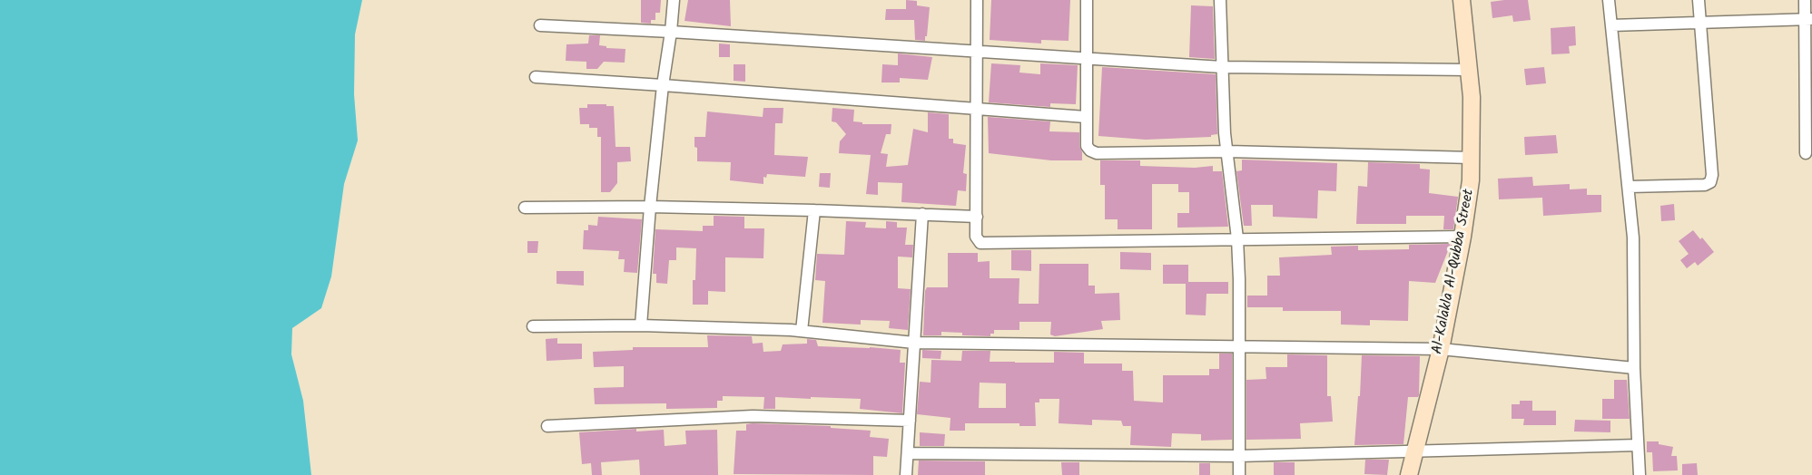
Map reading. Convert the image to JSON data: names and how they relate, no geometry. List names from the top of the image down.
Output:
{
  "streets": {
    "street": ["Al-Kalakla Al-Qubba Street"]
  }
}
